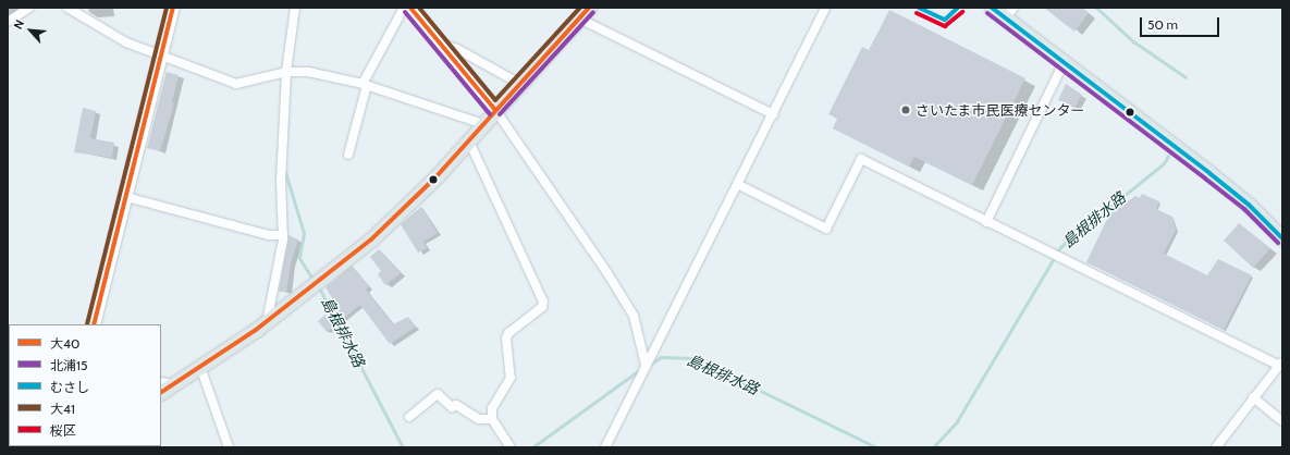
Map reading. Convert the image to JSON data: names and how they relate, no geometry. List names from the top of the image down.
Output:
{
  "water": ["島根排水路"],
  "places": ["さいたま市民医療センター"],
  "lines": [
    "transit line 大40",
    "transit line むさし",
    "transit line 大41",
    "transit line 北浦15",
    "transit line 桜区"
  ],
  "legend": [
    "大40",
    "北浦15",
    "むさし",
    "大41",
    "桜区"
  ],
  "scale_bar": "50 m",
  "north": "top left"
}
